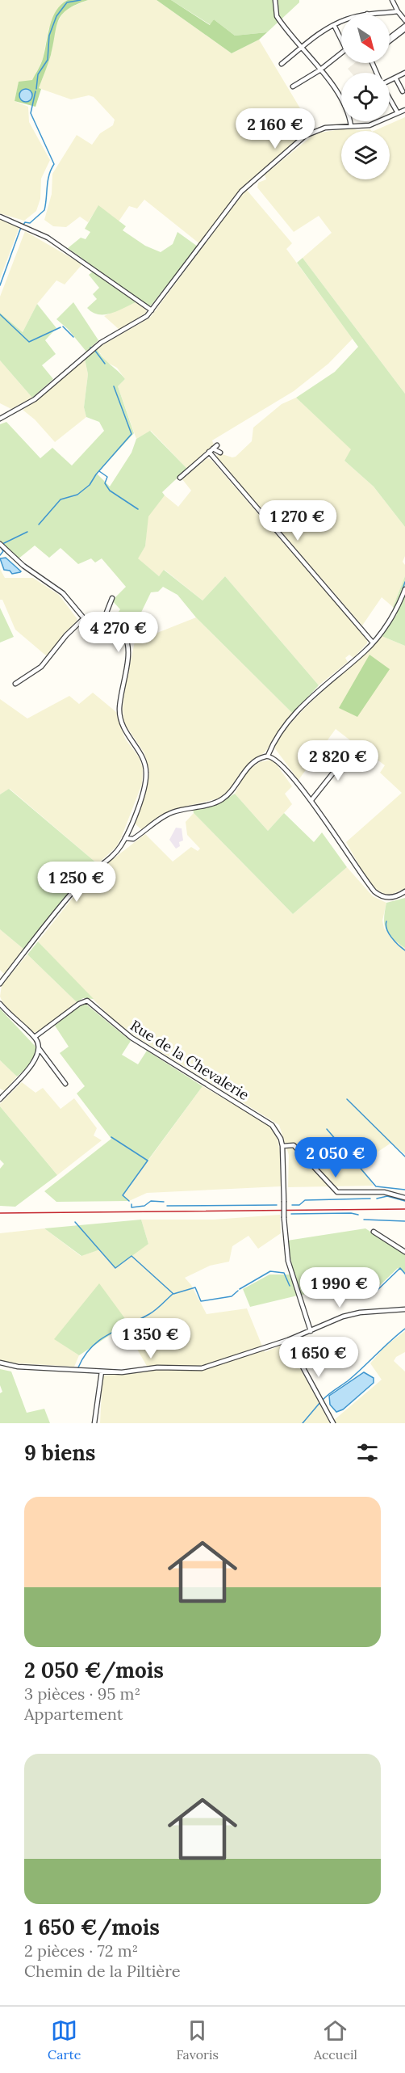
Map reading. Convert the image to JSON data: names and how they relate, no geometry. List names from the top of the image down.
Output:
{
  "streets": {
    "street": ["Rue de la Chevalerie"]
  },
  "north": "bottom right",
  "page": {
    "price": [
      "2 160 €",
      "1 270 €",
      "4 270 €",
      "2 820 €",
      "1 250 €",
      "2 050 €",
      "1 990 €",
      "1 350 €",
      "1 650 €"
    ],
    "heading": "9 biens",
    "list": [
      {
        "name": "2 050 €/mois",
        "note": "3 pièces · 95 m² · Appartement"
      },
      {
        "name": "1 650 €/mois",
        "note": "2 pièces · 72 m² · Chemin de la Piltière"
      }
    ],
    "tabs": ["Carte", "Favoris", "Accueil"]
  }
}
